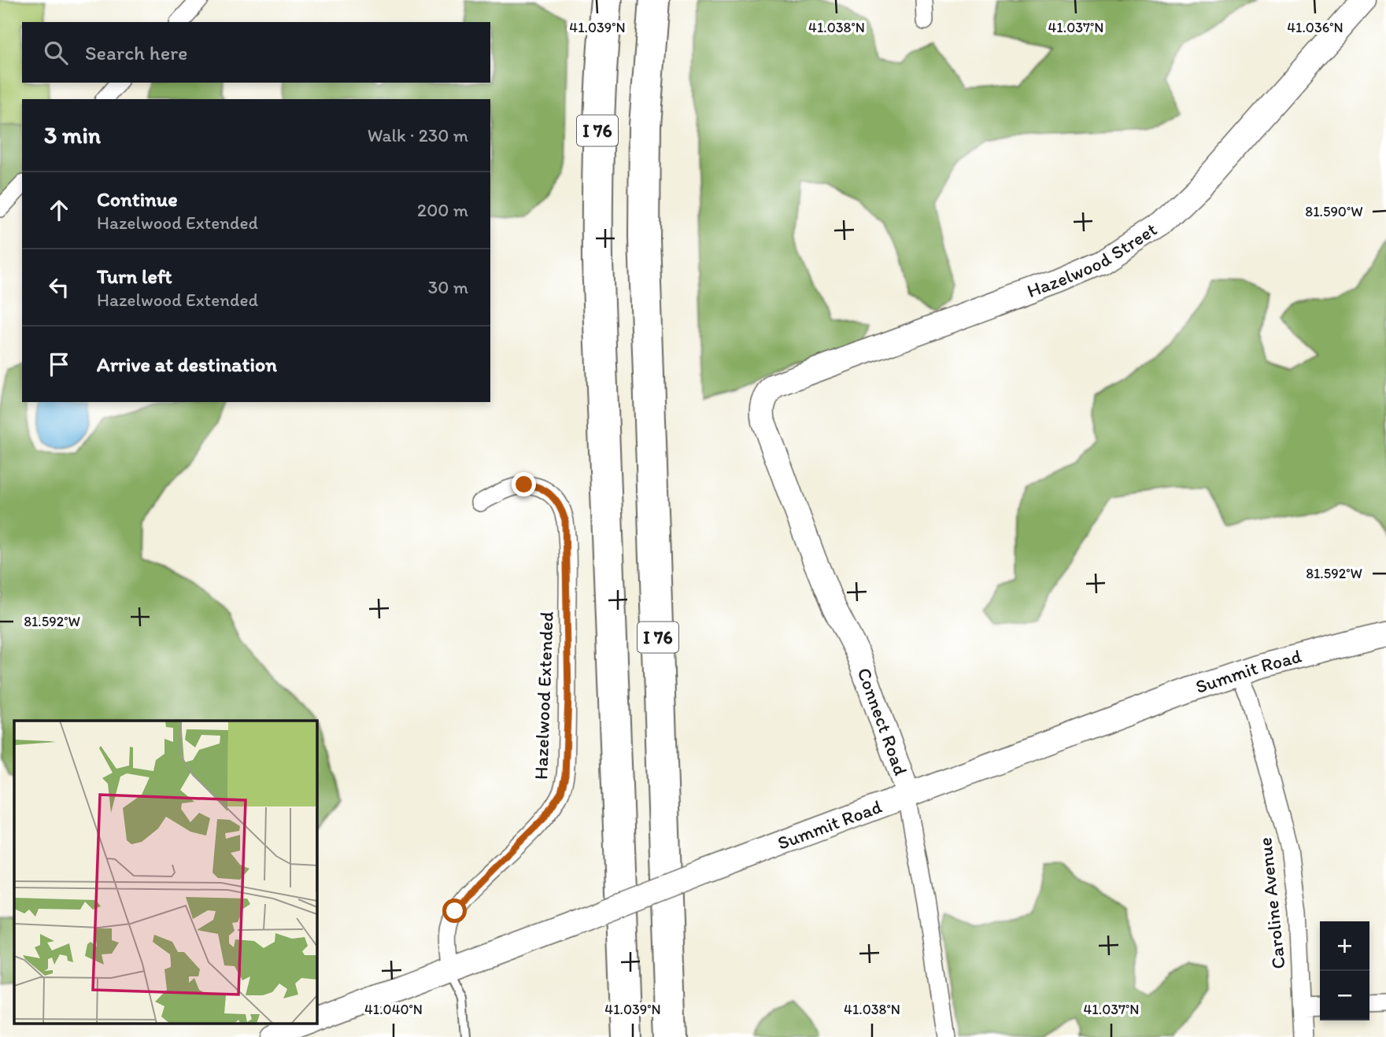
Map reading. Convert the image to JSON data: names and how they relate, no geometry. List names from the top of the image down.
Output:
{
  "streets": {
    "highway": ["I 76"],
    "street": [
      "Hazelwood Street",
      "Summit Road",
      "Hazelwood Extended",
      "Connect Road",
      "Caroline Avenue"
    ]
  },
  "crossings": [
    ["Hazelwood Street", "Connect Road"],
    ["Summit Road", "Hazelwood Extended"],
    ["Summit Road", "Connect Road"],
    ["Summit Road", "Caroline Avenue"]
  ],
  "page": {
    "search": "Search here",
    "heading": ["3 min", "Walk · 230 m"],
    "list": [
      ["Continue", "Hazelwood Extended", "200 m"],
      ["Turn left", "Hazelwood Extended", "30 m"],
      "Arrive at destination"
    ],
    "map_buttons": ["+", "−"]
  },
  "coordinates": [
    "41.039°N",
    "41.038°N",
    "41.037°N",
    "41.036°N",
    "81.590°W",
    "81.592°W",
    "41.040°N"
  ]
}
